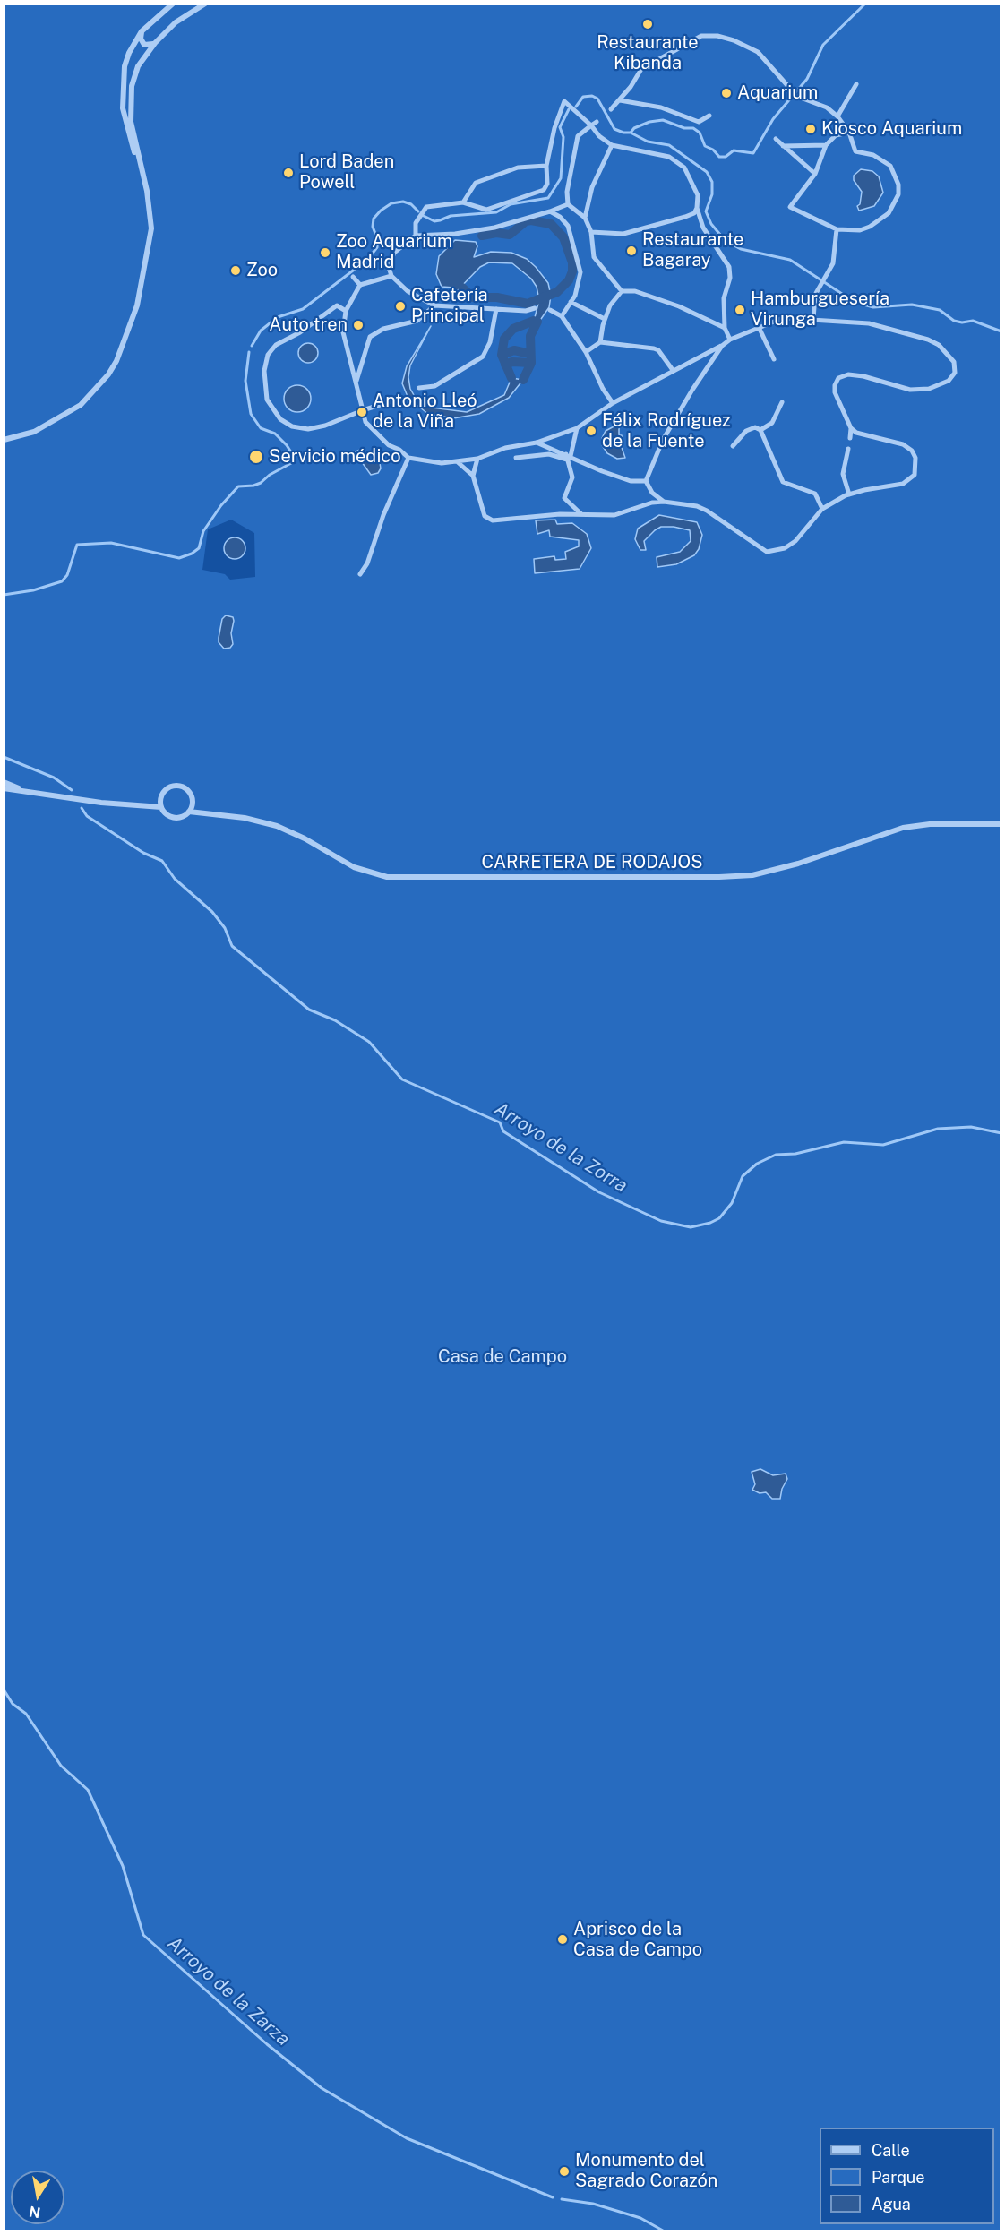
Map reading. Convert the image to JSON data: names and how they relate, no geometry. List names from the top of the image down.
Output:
{
  "streets": {
    "street": ["CARRETERA DE RODAJOS"]
  },
  "water": ["Arroyo de la Zorra", "Arroyo de la Zarza"],
  "parks": ["Casa de Campo"],
  "places": [
    "Restaurante Kibanda",
    "Aquarium",
    "Kiosco Aquarium",
    "Lord Baden Powell",
    "Restaurante Bagaray",
    "Zoo Aquarium Madrid",
    "Zoo",
    "Cafetería Principal",
    "Hamburguesería Virunga",
    "Auto tren",
    "Antonio Lleó de la Viña",
    "Félix Rodríguez de la Fuente",
    "Servicio médico",
    "Aprisco de la Casa de Campo",
    "Monumento del Sagrado Corazón"
  ],
  "legend": ["Calle", "Parque", "Agua"],
  "north": "bottom"
}
